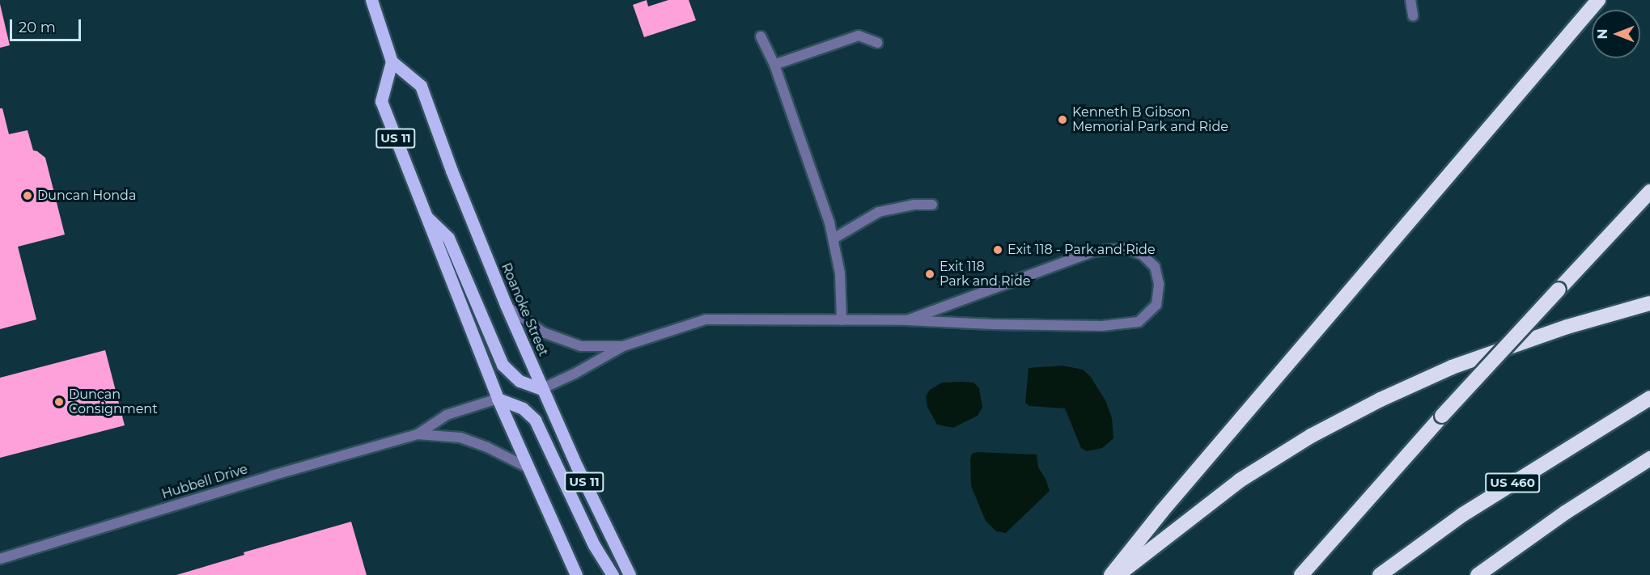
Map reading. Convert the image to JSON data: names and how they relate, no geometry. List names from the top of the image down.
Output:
{
  "streets": {
    "highway": ["US 460"],
    "main road": ["US 11", "Roanoke Street"],
    "street": ["Hubbell Drive"]
  },
  "crossings": [
    ["US 11", "Roanoke Street"],
    ["US 11", "Hubbell Drive"]
  ],
  "places": [
    "Kenneth B Gibson Memorial Park and Ride",
    "Duncan Honda",
    "Exit 118 - Park and Ride",
    "Exit 118 Park and Ride",
    "Duncan Consignment"
  ],
  "scale_bar": "20 m",
  "north": "left"
}
